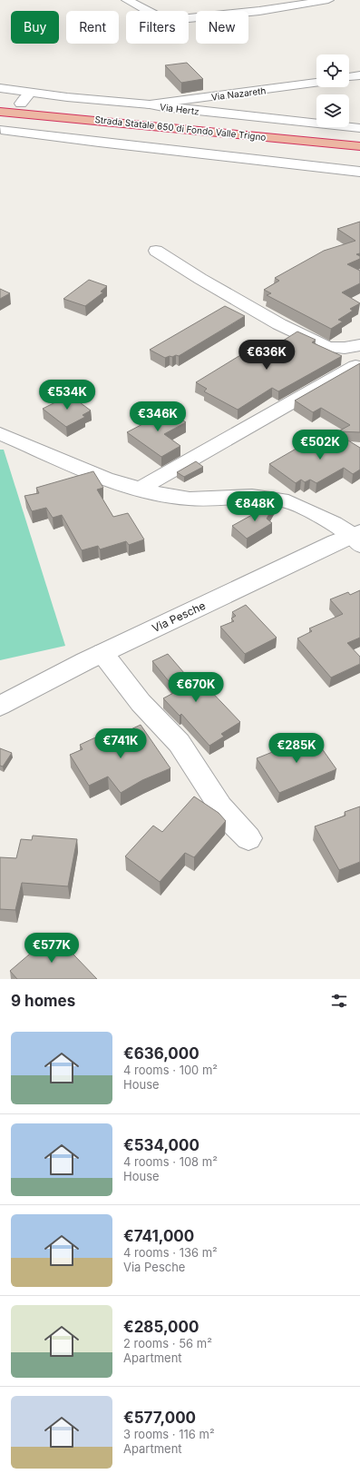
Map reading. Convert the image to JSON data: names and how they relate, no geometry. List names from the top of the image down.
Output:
{
  "streets": {
    "highway": ["Strada Statale 650 di Fondo Valle Trigno"],
    "street": ["Via Nazareth", "Via Hertz", "Via Pesche"]
  },
  "crossings": [
    ["Via Nazareth", "Via Hertz"]
  ],
  "page": {
    "chip": [
      "Buy",
      "Rent",
      "Filters",
      "New"
    ],
    "price": [
      "€636K",
      "€534K",
      "€346K",
      "€502K",
      "€848K",
      "€670K",
      "€741K",
      "€285K",
      "€577K"
    ],
    "heading": "9 homes",
    "list": [
      {
        "name": "€636,000",
        "note": "4 rooms · 100 m² · House"
      },
      {
        "name": "€534,000",
        "note": "4 rooms · 108 m² · House"
      },
      {
        "name": "€741,000",
        "note": "4 rooms · 136 m² · Via Pesche"
      },
      {
        "name": "€285,000",
        "note": "2 rooms · 56 m² · Apartment"
      },
      {
        "name": "€577,000",
        "note": "3 rooms · 116 m² · Apartment"
      }
    ]
  }
}
